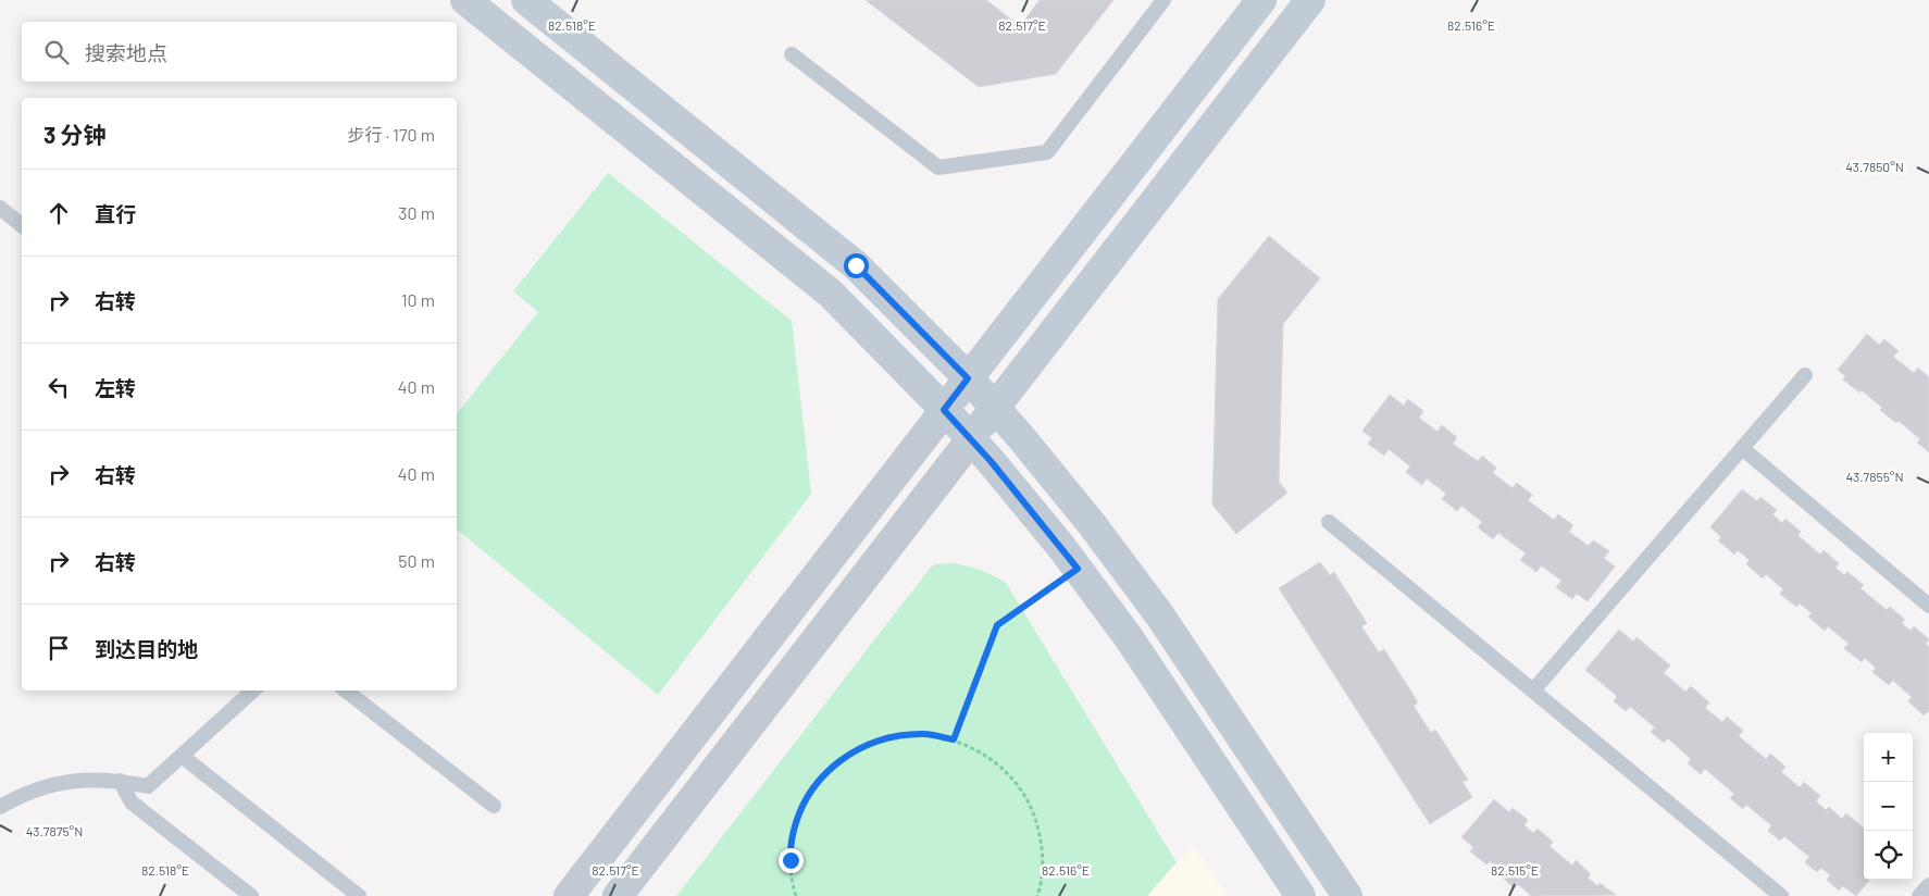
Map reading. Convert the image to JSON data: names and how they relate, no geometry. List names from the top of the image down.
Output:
{
  "page": {
    "search": "搜索地点",
    "heading": ["3 分钟", "步行 · 170 m"],
    "list": [
      ["直行", "30 m"],
      ["右转", "10 m"],
      ["左转", "40 m"],
      ["右转", "40 m"],
      ["右转", "50 m"],
      "到达目的地"
    ],
    "map_buttons": ["+", "−"]
  },
  "coordinates": [
    "82.518°E",
    "82.516°E",
    "82.517°E",
    "43.7850°N",
    "43.7855°N",
    "43.7875°N",
    "82.515°E"
  ]
}
